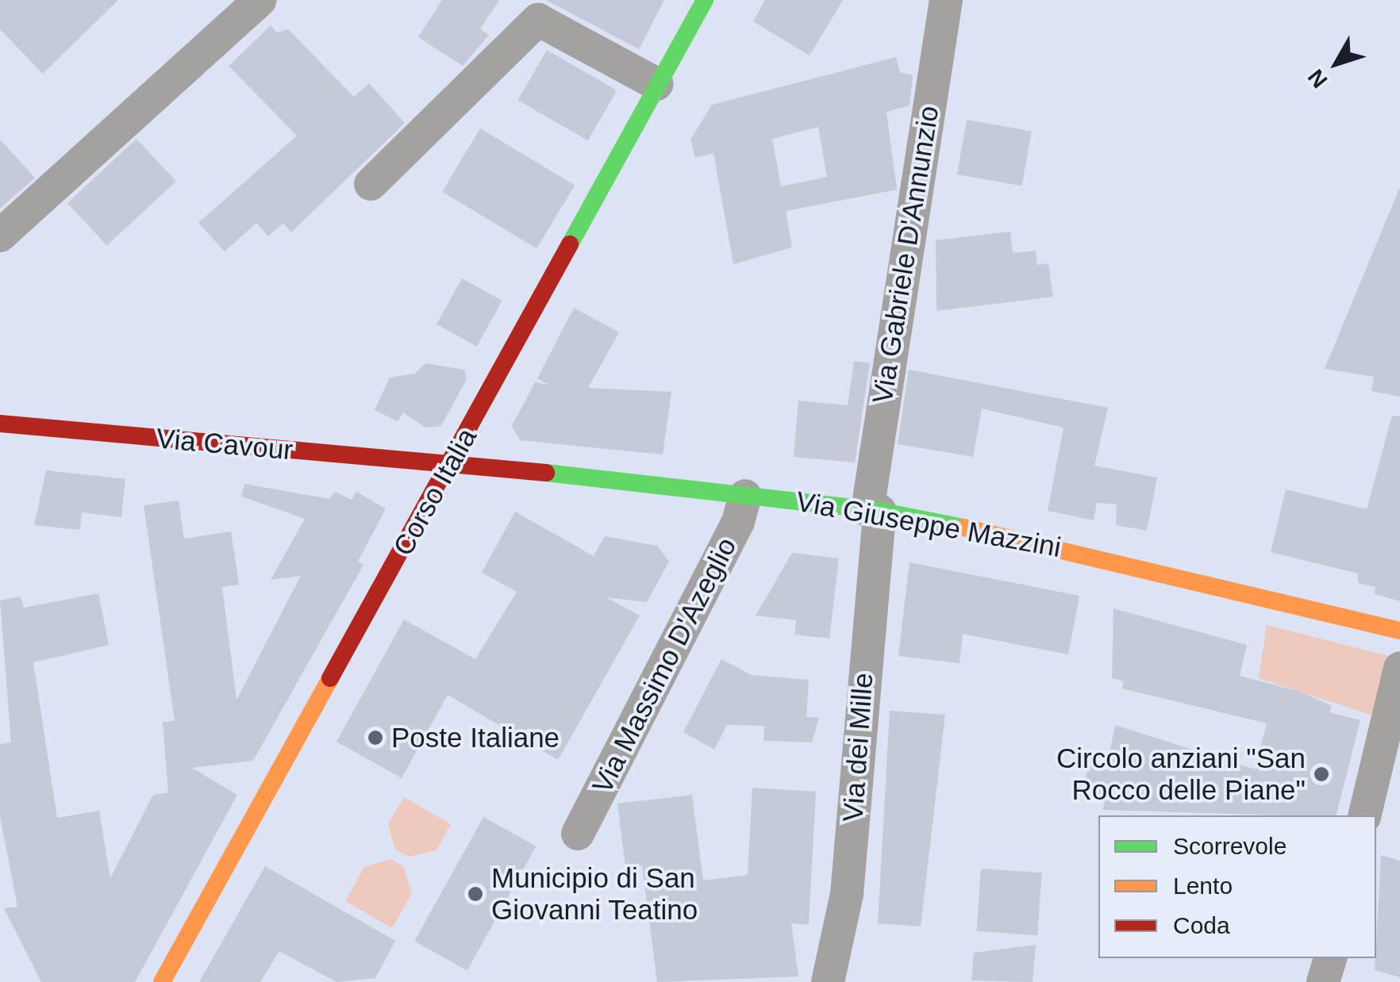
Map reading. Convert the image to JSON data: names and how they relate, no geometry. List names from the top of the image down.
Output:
{
  "streets": {
    "street": [
      "Via Gabriele D'Annunzio",
      "Via Cavour",
      "Corso Italia",
      "Via Giuseppe Mazzini",
      "Via Massimo D'Azeglio",
      "Via dei Mille"
    ]
  },
  "crossings": [
    ["Via Gabriele D'Annunzio", "Via Giuseppe Mazzini"],
    ["Via Gabriele D'Annunzio", "Via dei Mille"],
    ["Via Cavour", "Corso Italia"],
    ["Via Cavour", "Via Giuseppe Mazzini"],
    ["Corso Italia", "Via Giuseppe Mazzini"],
    ["Via Giuseppe Mazzini", "Via Massimo D'Azeglio"],
    ["Via Giuseppe Mazzini", "Via dei Mille"]
  ],
  "places": ["Poste Italiane", "Circolo anziani \"San Rocco delle Piane\"", "Municipio di San Giovanni Teatino"],
  "legend": ["Scorrevole", "Lento", "Coda"],
  "north": "bottom left"
}
